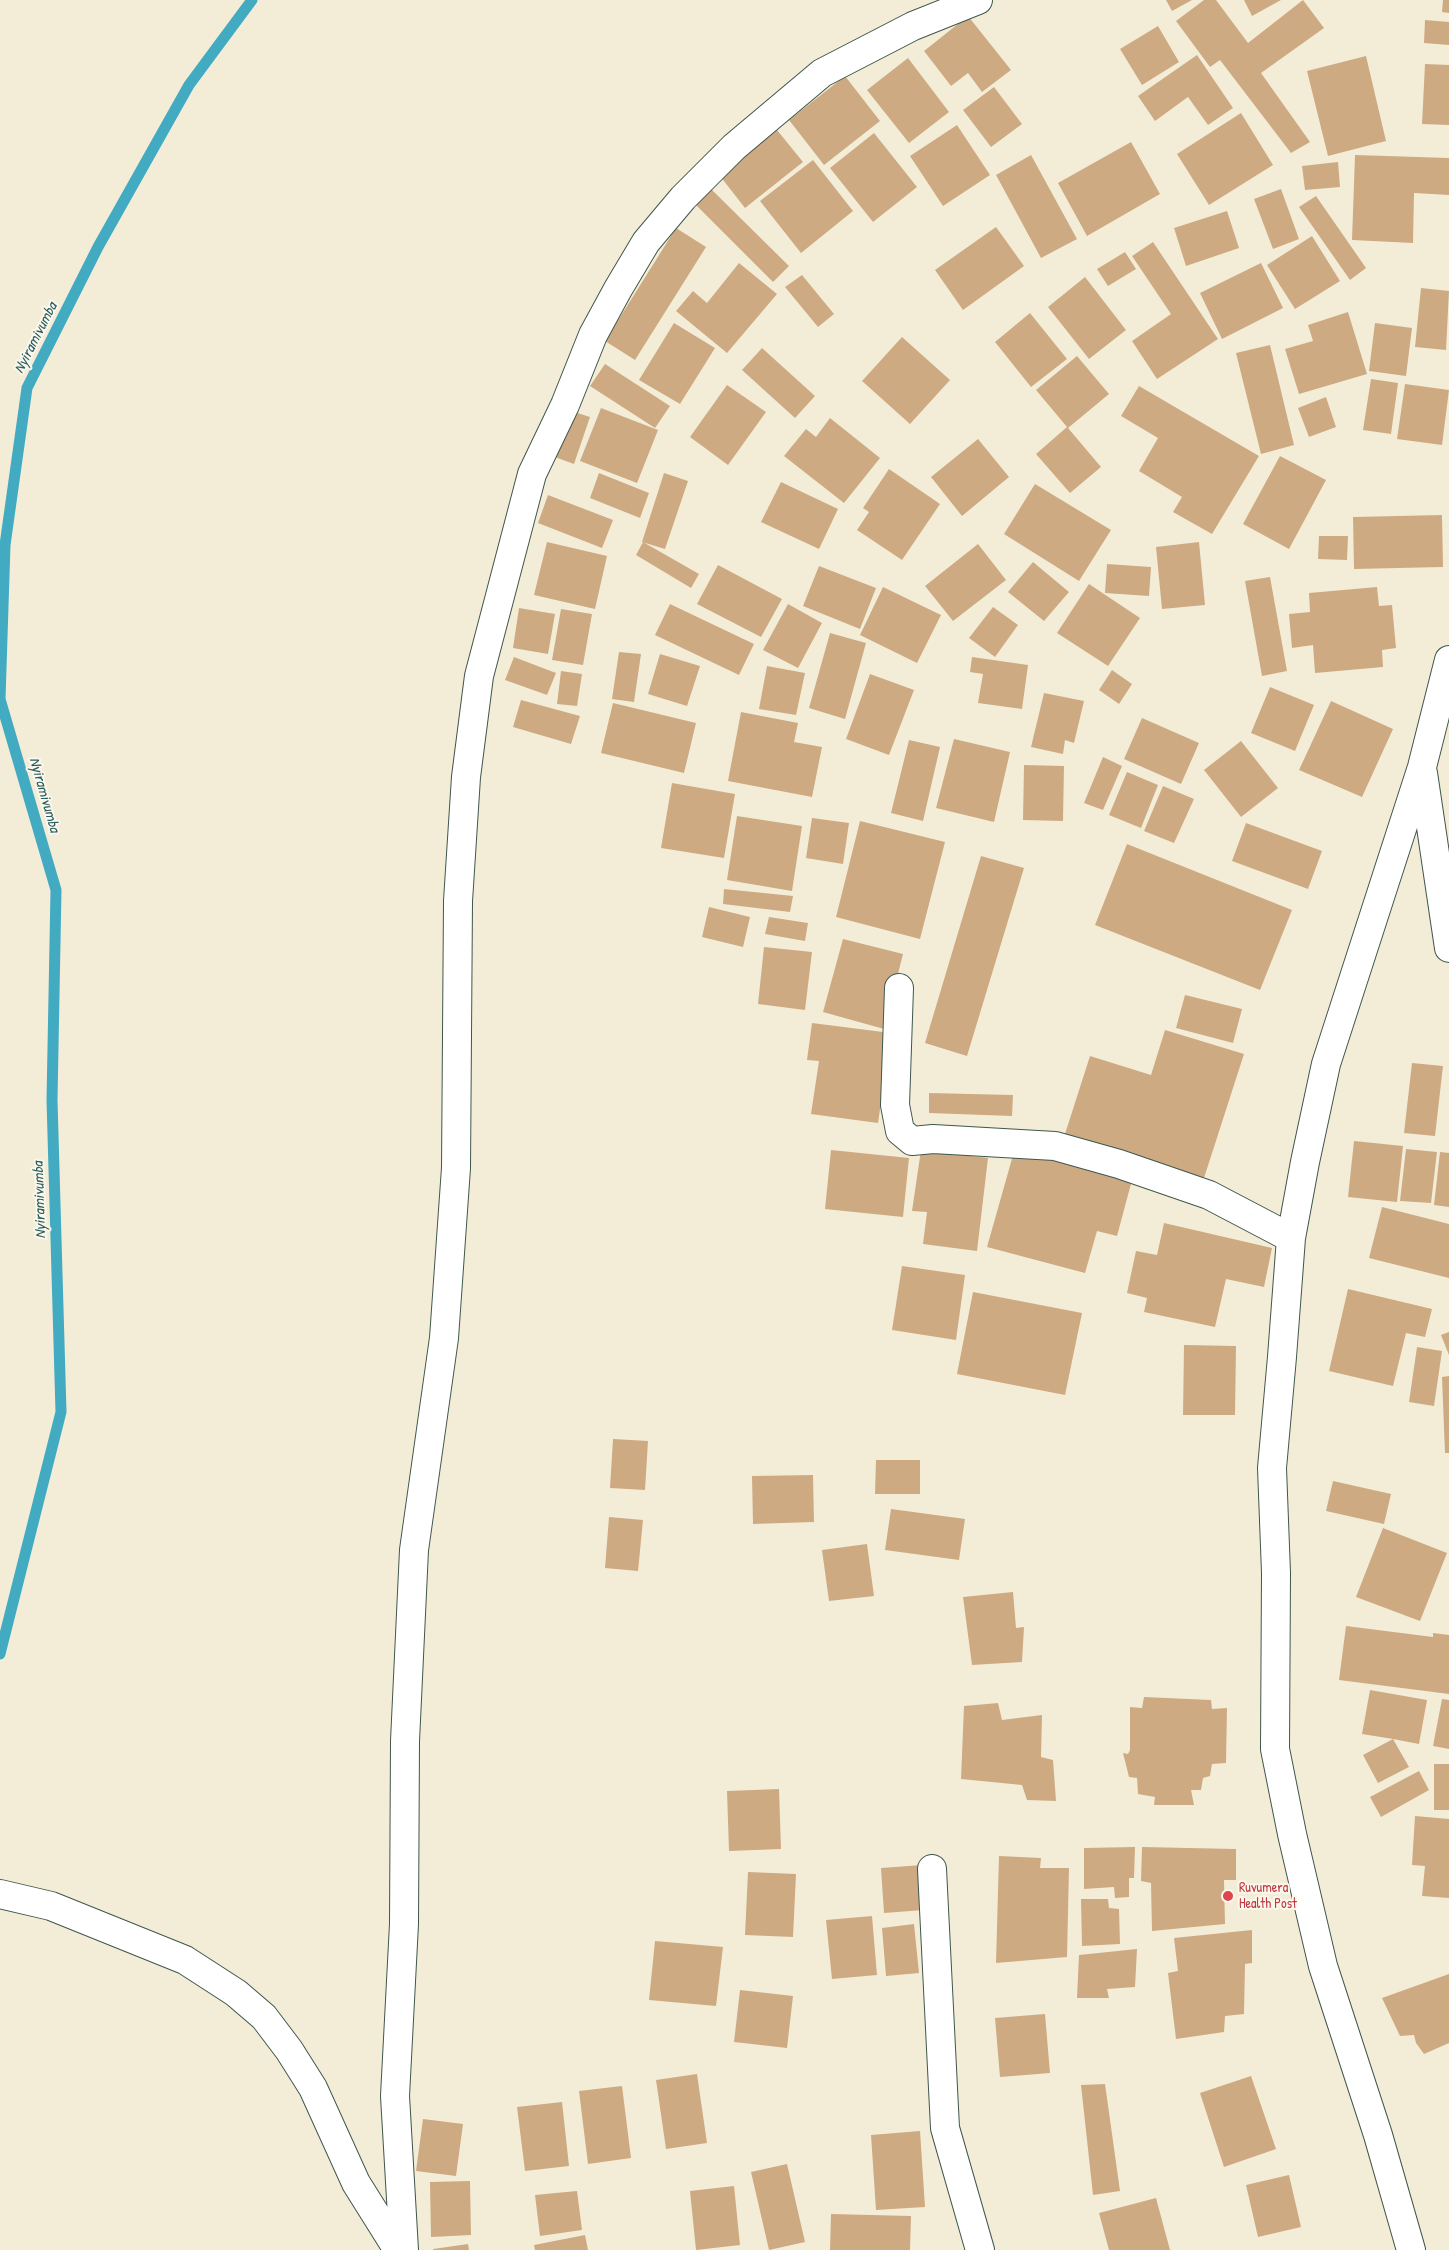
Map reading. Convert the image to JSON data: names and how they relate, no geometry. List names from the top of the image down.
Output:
{
  "water": ["Nyiramivumba"],
  "places": ["Ruvumera Health Post"]
}
